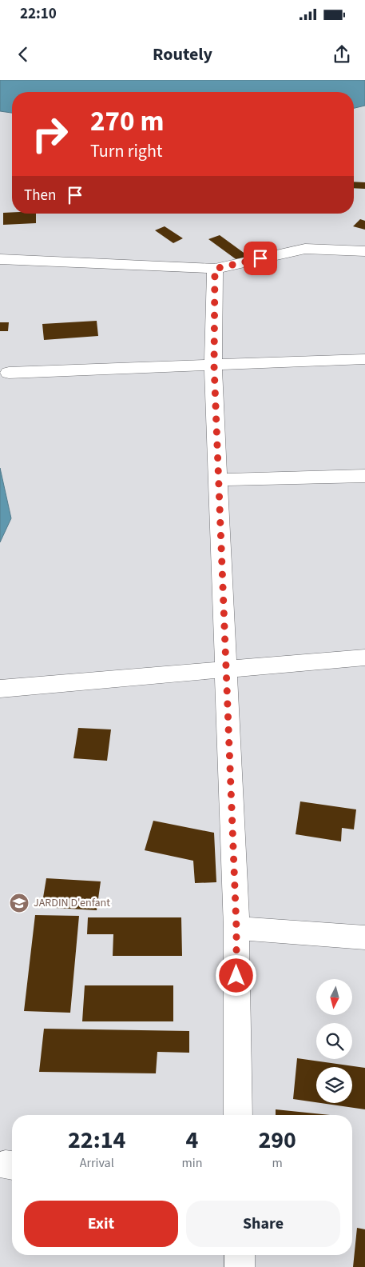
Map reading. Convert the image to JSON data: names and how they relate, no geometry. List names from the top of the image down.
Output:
{
  "places": {
    "school or university": ["JARDIN D'enfant"]
  },
  "north": "bottom",
  "page": {
    "status": "22:10",
    "header": "Routely",
    "turn": ["270 m", "Turn right"],
    "then": "Then",
    "eta": [
      "22:14",
      "Arrival",
      "4",
      "min",
      "290",
      "m"
    ],
    "buttons": ["Exit", "Share"]
  }
}
